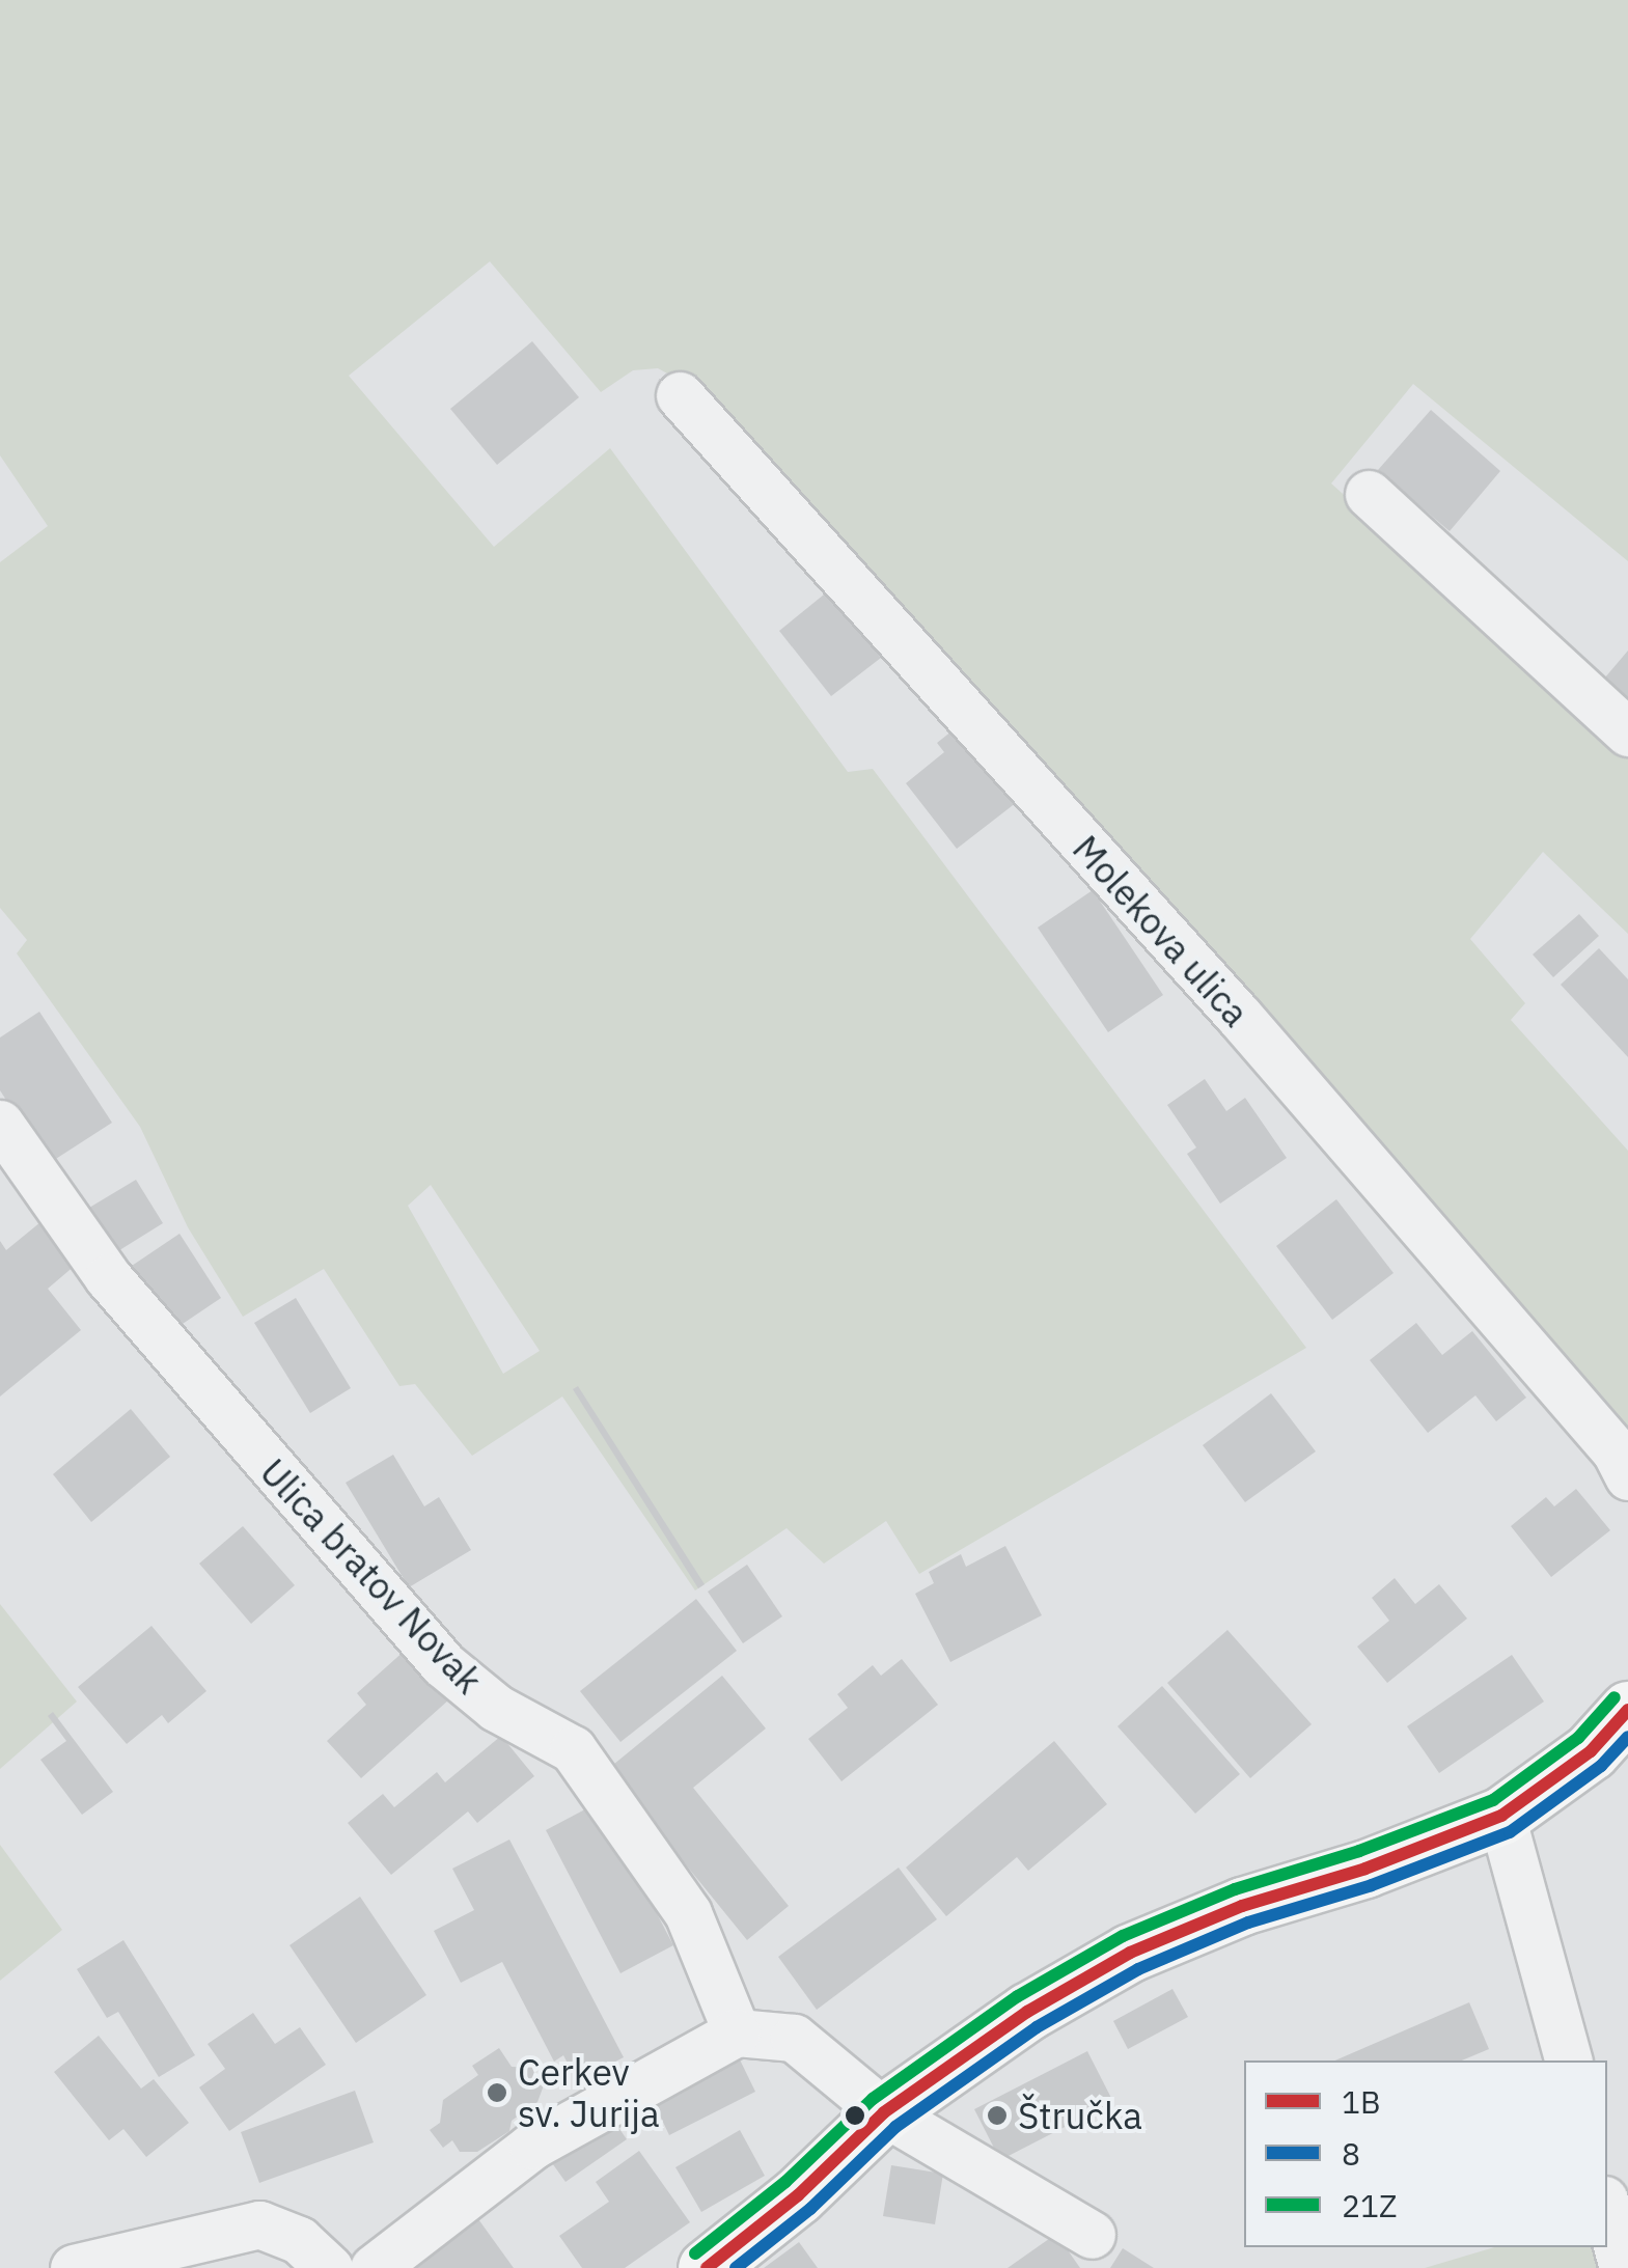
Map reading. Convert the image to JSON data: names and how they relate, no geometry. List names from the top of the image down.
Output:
{
  "streets": {
    "street": ["Molekova ulica", "Ulica bratov Novak"]
  },
  "places": ["Cerkev sv. Jurija", "Štručka"],
  "lines": ["transit line 21Z", "transit line 1B", "transit line 8"],
  "legend": ["1B", "8", "21Z"]
}
